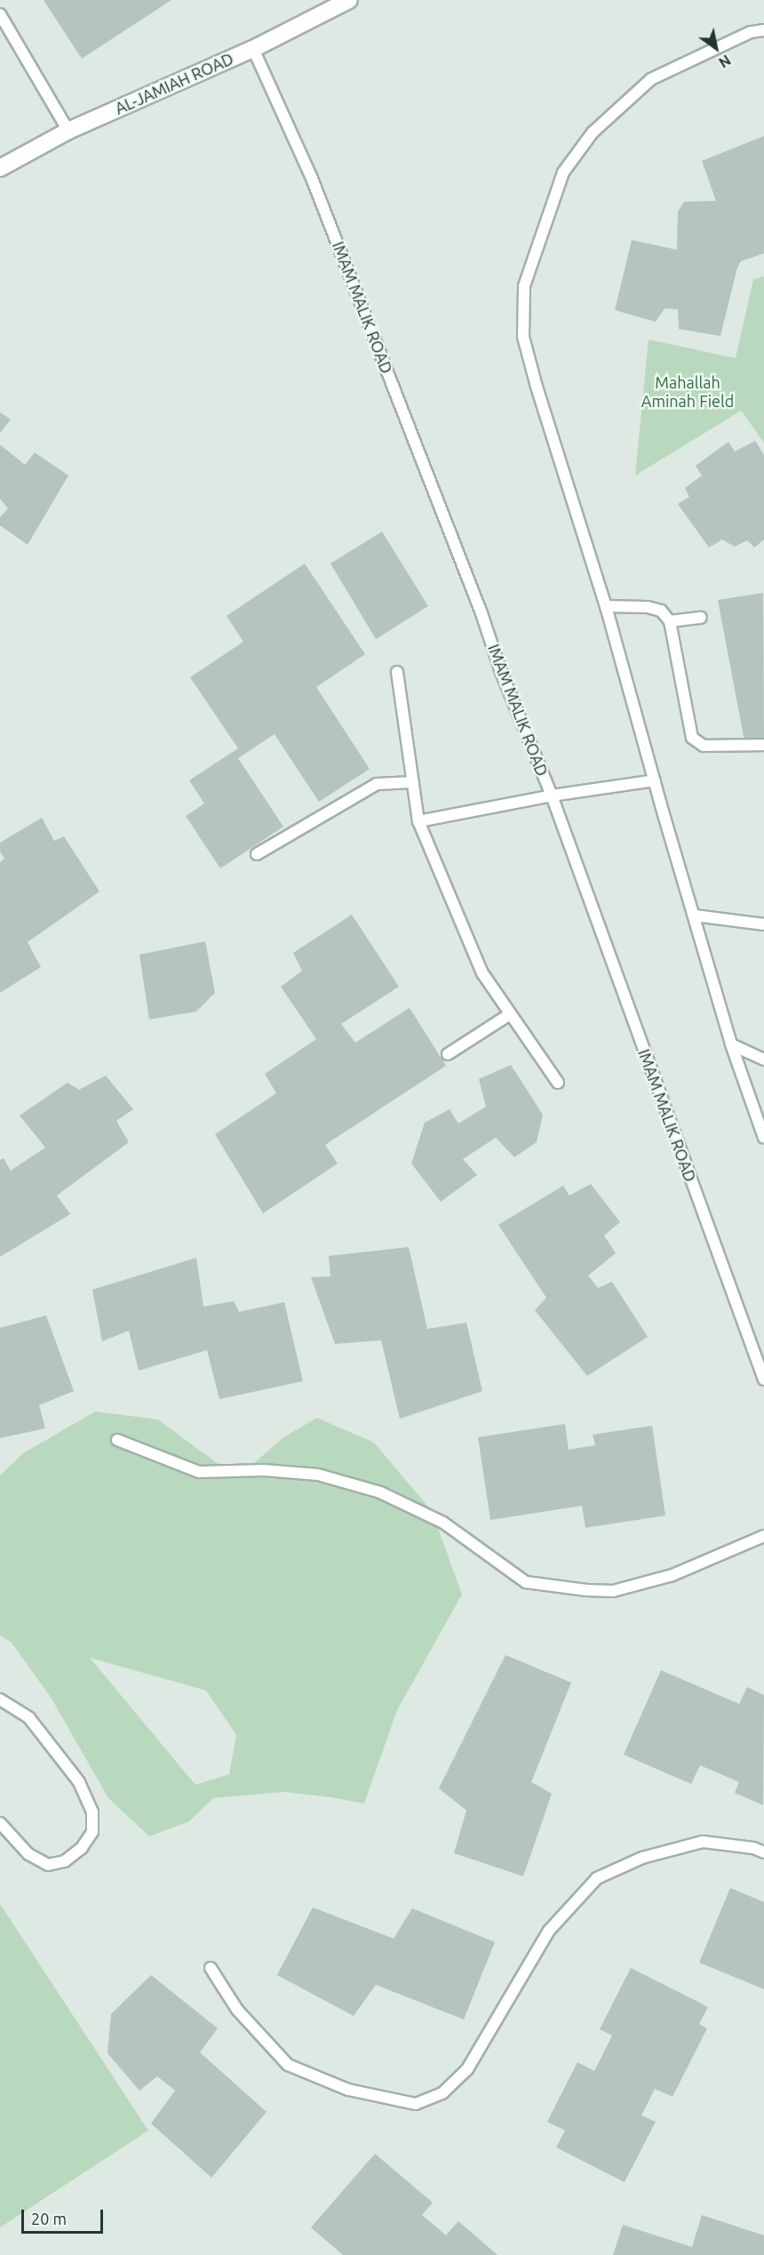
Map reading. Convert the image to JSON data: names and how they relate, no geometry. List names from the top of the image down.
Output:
{
  "streets": {
    "street": ["AL-JAMIAH ROAD"],
    "lane": ["IMAM MALIK ROAD"]
  },
  "crossings": [
    ["AL-JAMIAH ROAD", "IMAM MALIK ROAD"]
  ],
  "parks": ["Mahallah Aminah Field"],
  "scale_bar": "20 m",
  "north": "bottom right"
}
